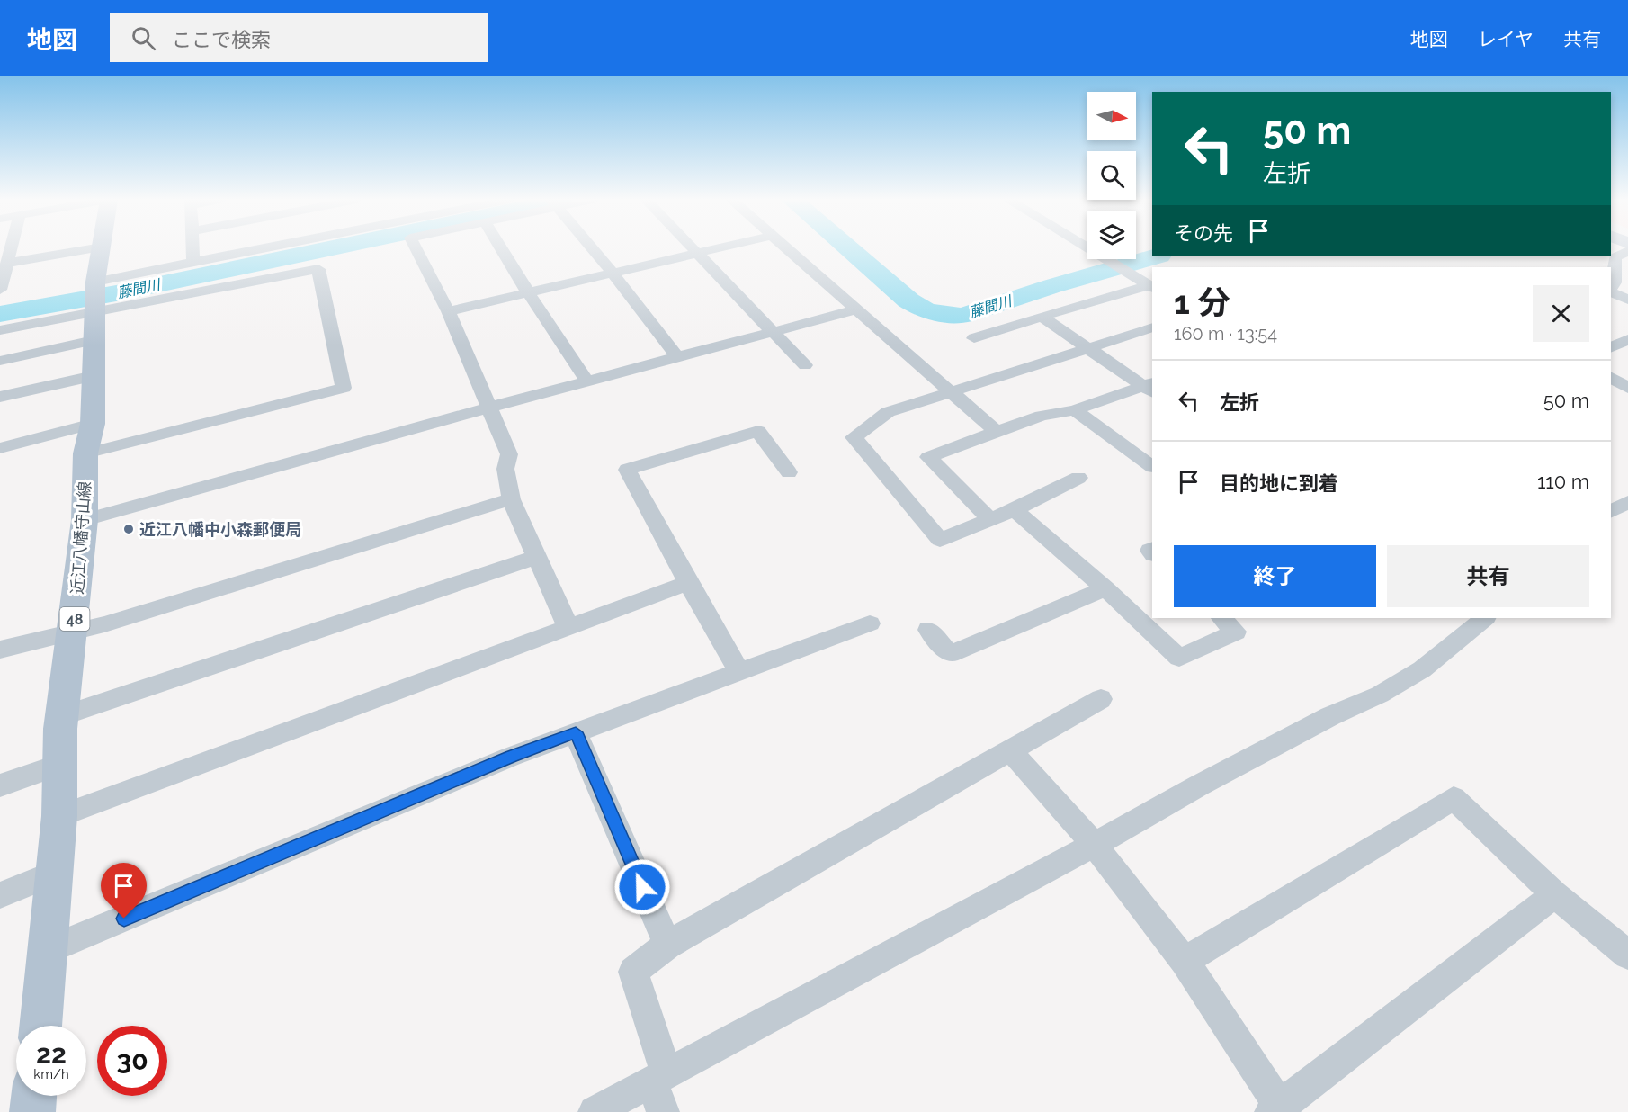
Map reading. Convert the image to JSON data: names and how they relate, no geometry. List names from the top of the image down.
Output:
{
  "streets": {
    "main road": ["近江八幡守山線", "48"]
  },
  "water": ["藤間川"],
  "places": ["近江八幡中小森郵便局"],
  "north": "right",
  "page": {
    "header": "地図",
    "search": "ここで検索",
    "nav": ["地図", "レイヤ", "共有"],
    "turn": ["50 m", "左折"],
    "then": "その先",
    "heading": ["1 分", "160 m · 13:54"],
    "list": [
      {
        "name": "左折",
        "value": "50 m"
      },
      {
        "name": "目的地に到着",
        "value": "110 m"
      }
    ],
    "buttons": ["終了", "共有"],
    "speed": "22 km/h",
    "limit": "30"
  }
}
